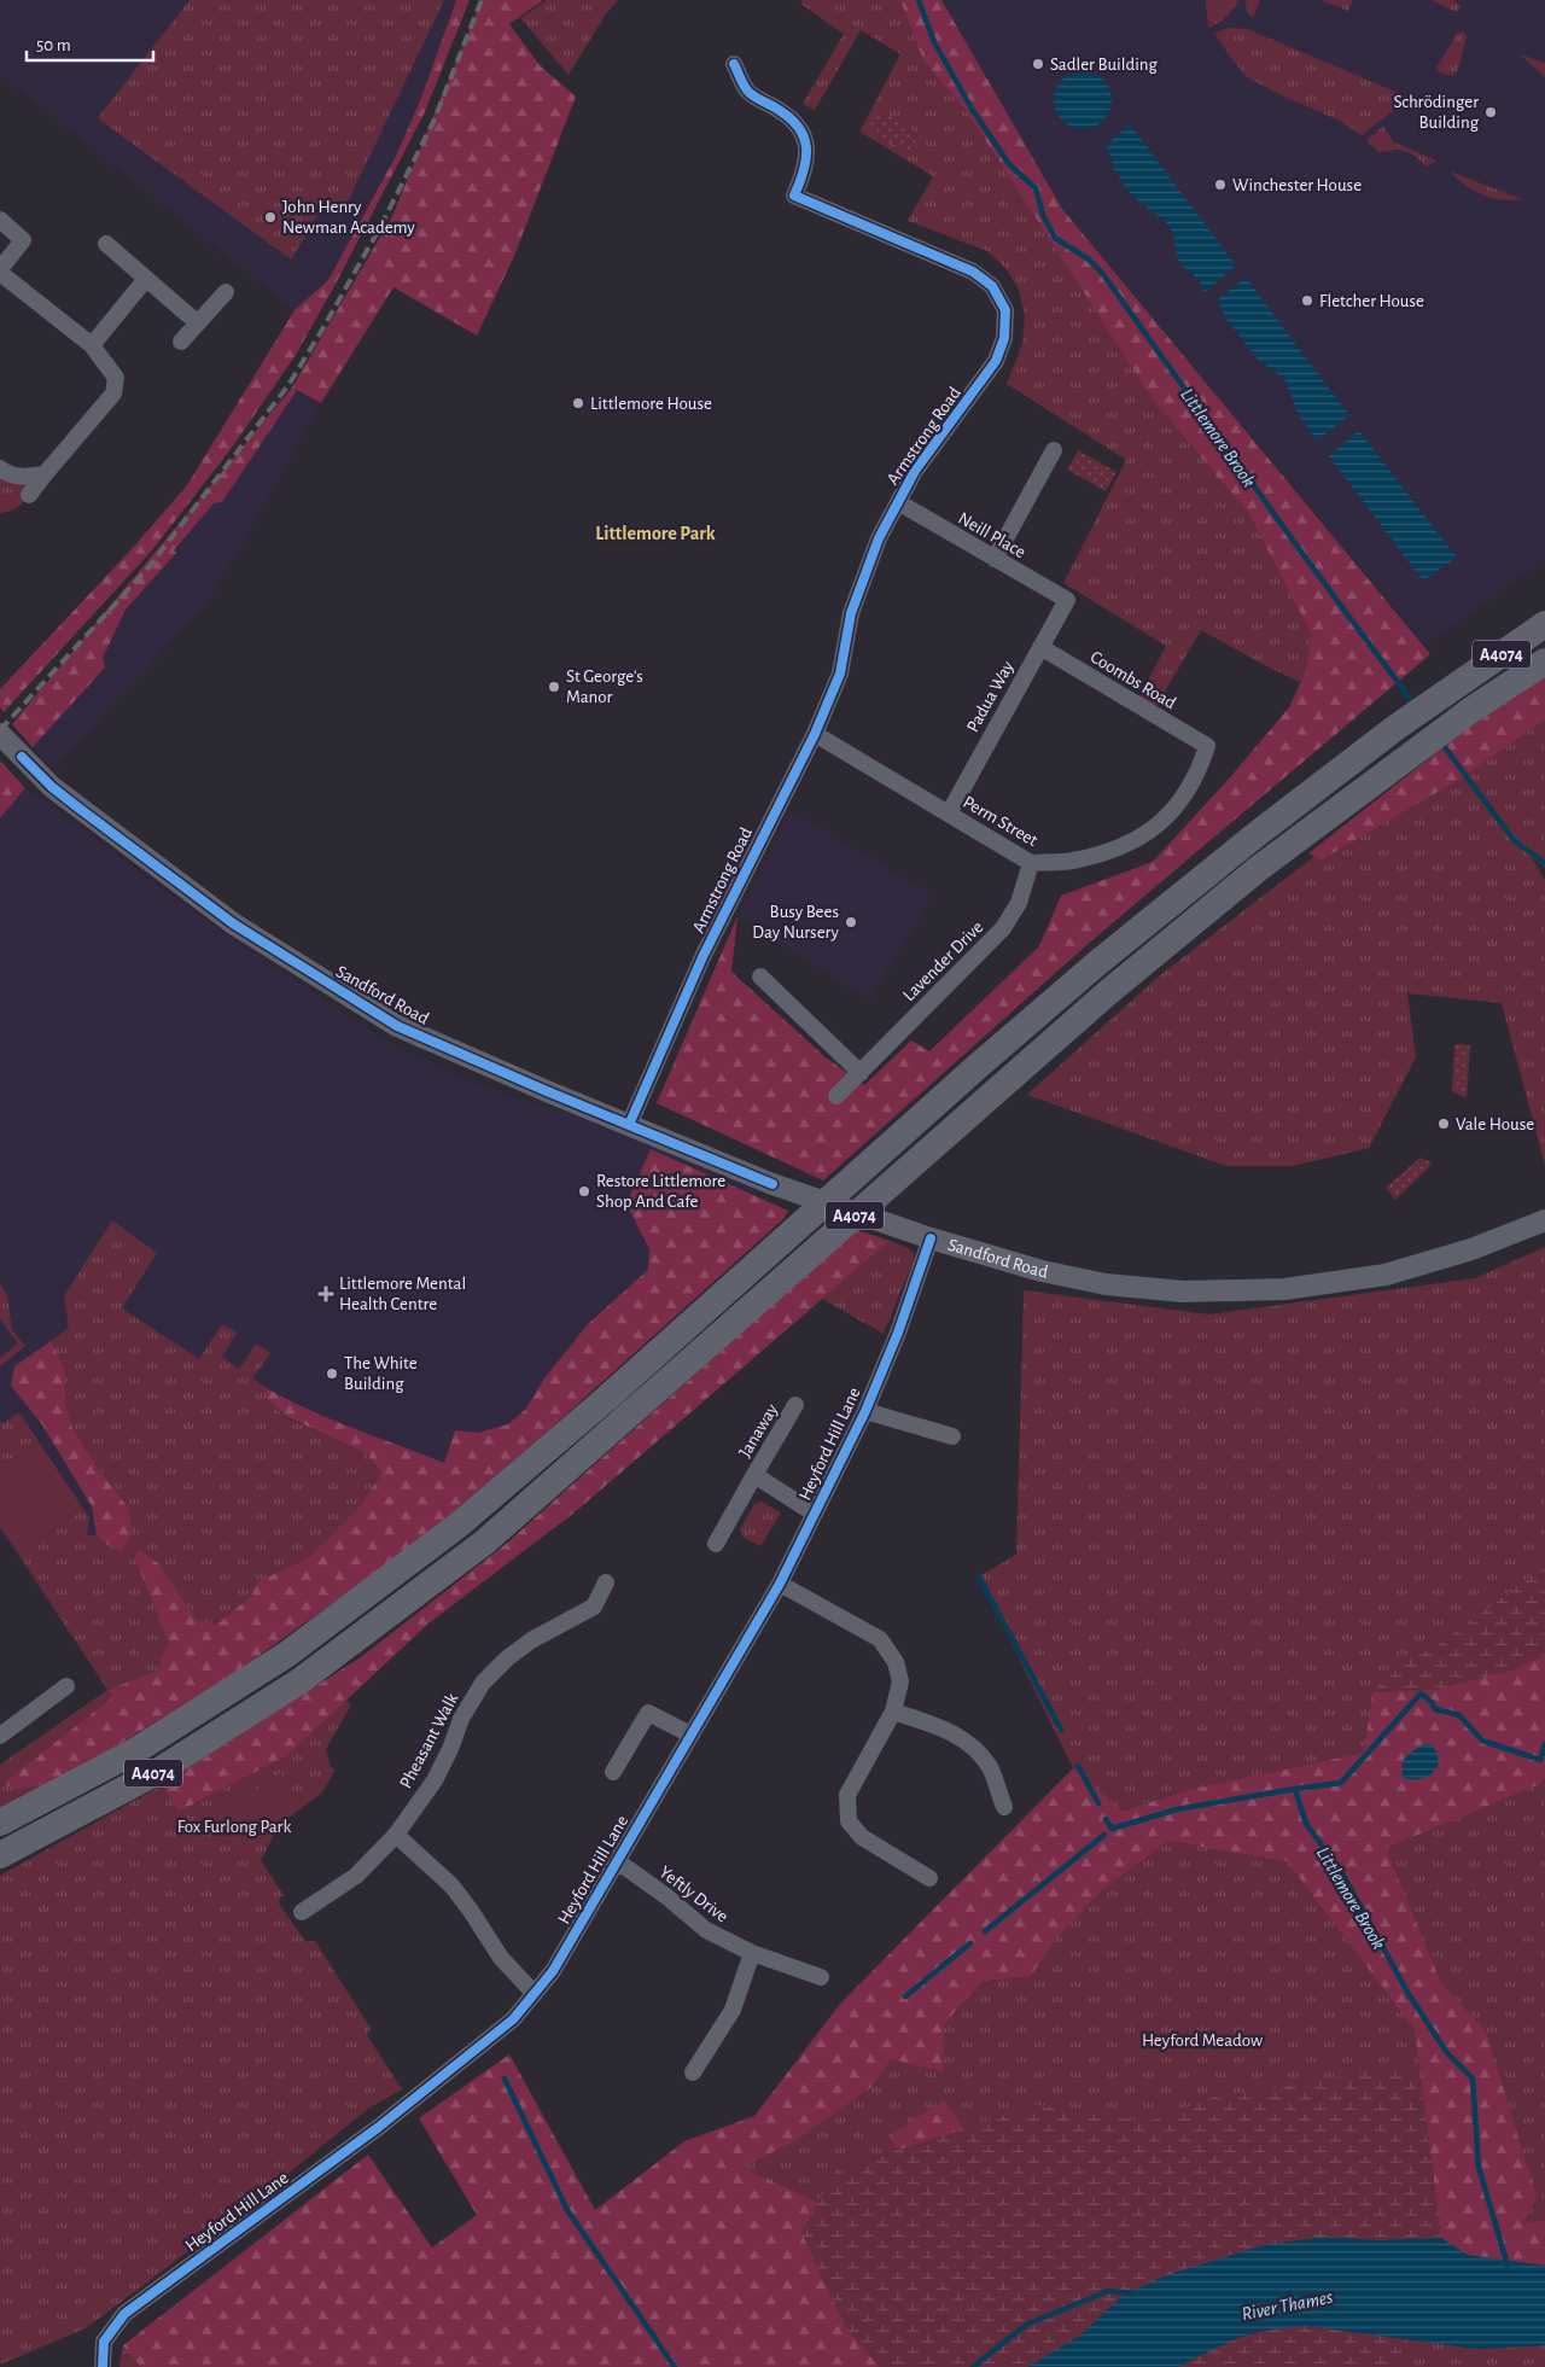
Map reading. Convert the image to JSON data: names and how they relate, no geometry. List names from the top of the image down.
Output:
{
  "streets": {
    "main road": ["A4074"],
    "street": [
      "Armstrong Road",
      "Neill Place",
      "Coombs Road",
      "Padua Way",
      "Perm Street",
      "Lavender Drive",
      "Sandford Road",
      "Janaway",
      "Heyford Hill Lane",
      "Pheasant Walk",
      "Yeftly Drive"
    ]
  },
  "crossings": [
    ["Armstrong Road", "Neill Place"],
    ["Armstrong Road", "Perm Street"],
    ["Armstrong Road", "Sandford Road"],
    ["Neill Place", "Padua Way"],
    ["Coombs Road", "Padua Way"],
    ["Coombs Road", "Perm Street"],
    ["Padua Way", "Perm Street"],
    ["Perm Street", "Lavender Drive"],
    ["Sandford Road", "Heyford Hill Lane"],
    ["Janaway", "Heyford Hill Lane"],
    ["Heyford Hill Lane", "Yeftly Drive"]
  ],
  "districts": ["Littlemore Park"],
  "water": ["Littlemore Brook", "River Thames"],
  "parks": ["Fox Furlong Park", "Heyford Meadow"],
  "places": {
    "other": [
      "Sadler Building",
      "Schrödinger Building",
      "Winchester House",
      "John Henry Newman Academy",
      "Fletcher House",
      "Littlemore House",
      "St George's Manor",
      "Busy Bees Day Nursery",
      "Vale House",
      "Restore Littlemore Shop And Cafe",
      "The White Building"
    ],
    "health": ["Littlemore Mental Health Centre"]
  },
  "scale_bar": "50 m"
}
